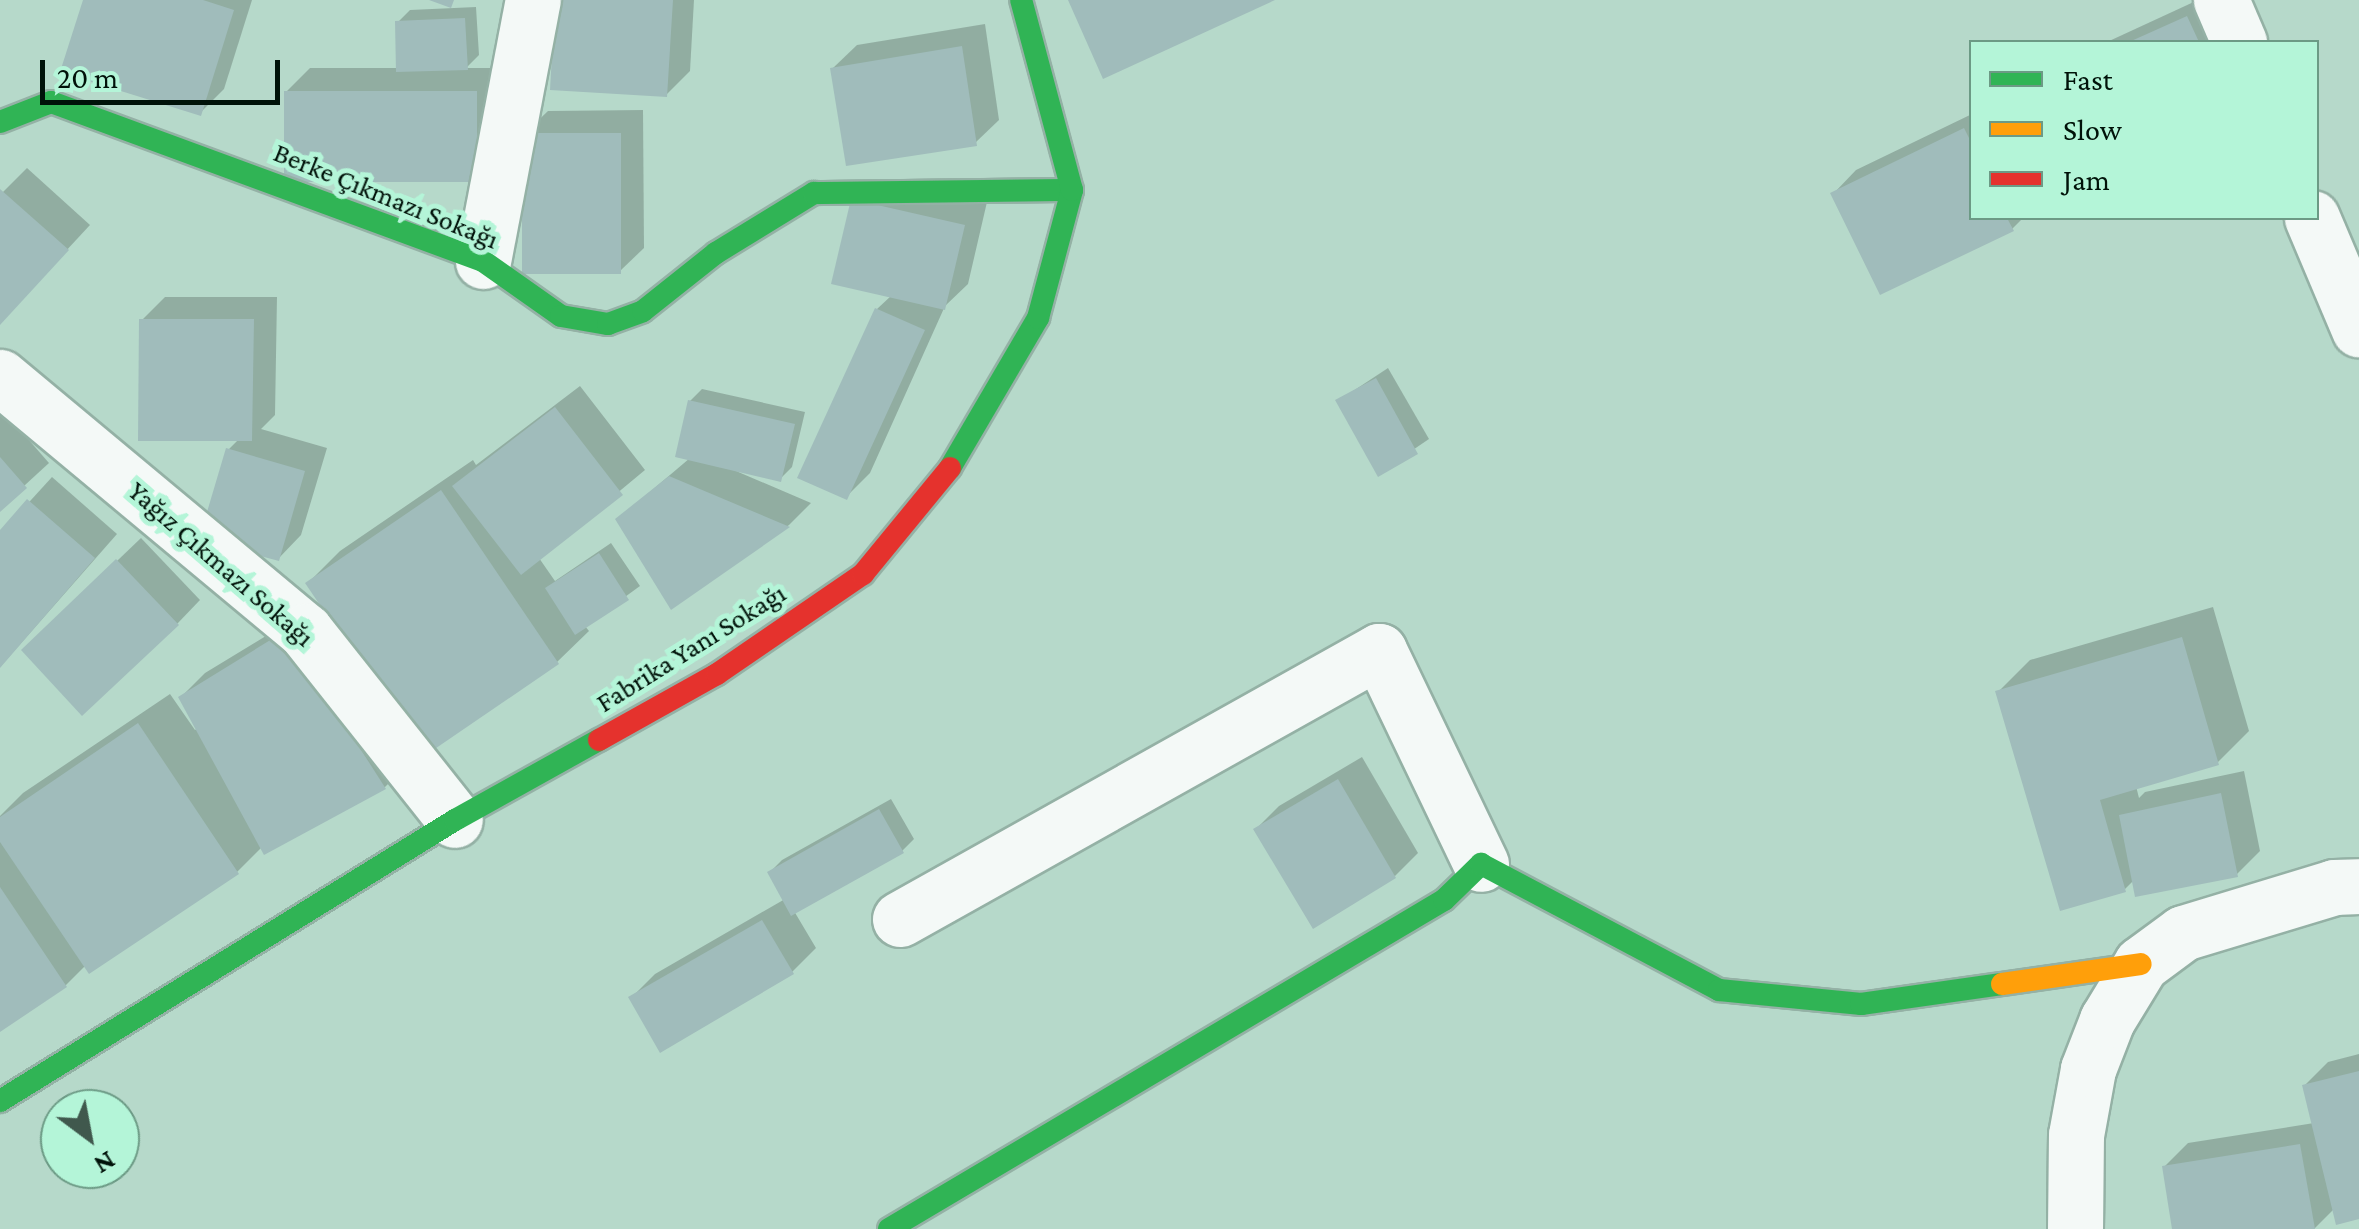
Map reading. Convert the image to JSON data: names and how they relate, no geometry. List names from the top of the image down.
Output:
{
  "streets": {
    "street": ["Berke Çıkmazı Sokağı", "Yağız Çıkmazı Sokağı", "Fabrika Yanı Sokağı"]
  },
  "crossings": [
    ["Berke Çıkmazı Sokağı", "Fabrika Yanı Sokağı"],
    ["Yağız Çıkmazı Sokağı", "Fabrika Yanı Sokağı"]
  ],
  "legend": ["Fast", "Slow", "Jam"],
  "scale_bar": "20 m",
  "north": "bottom right"
}
